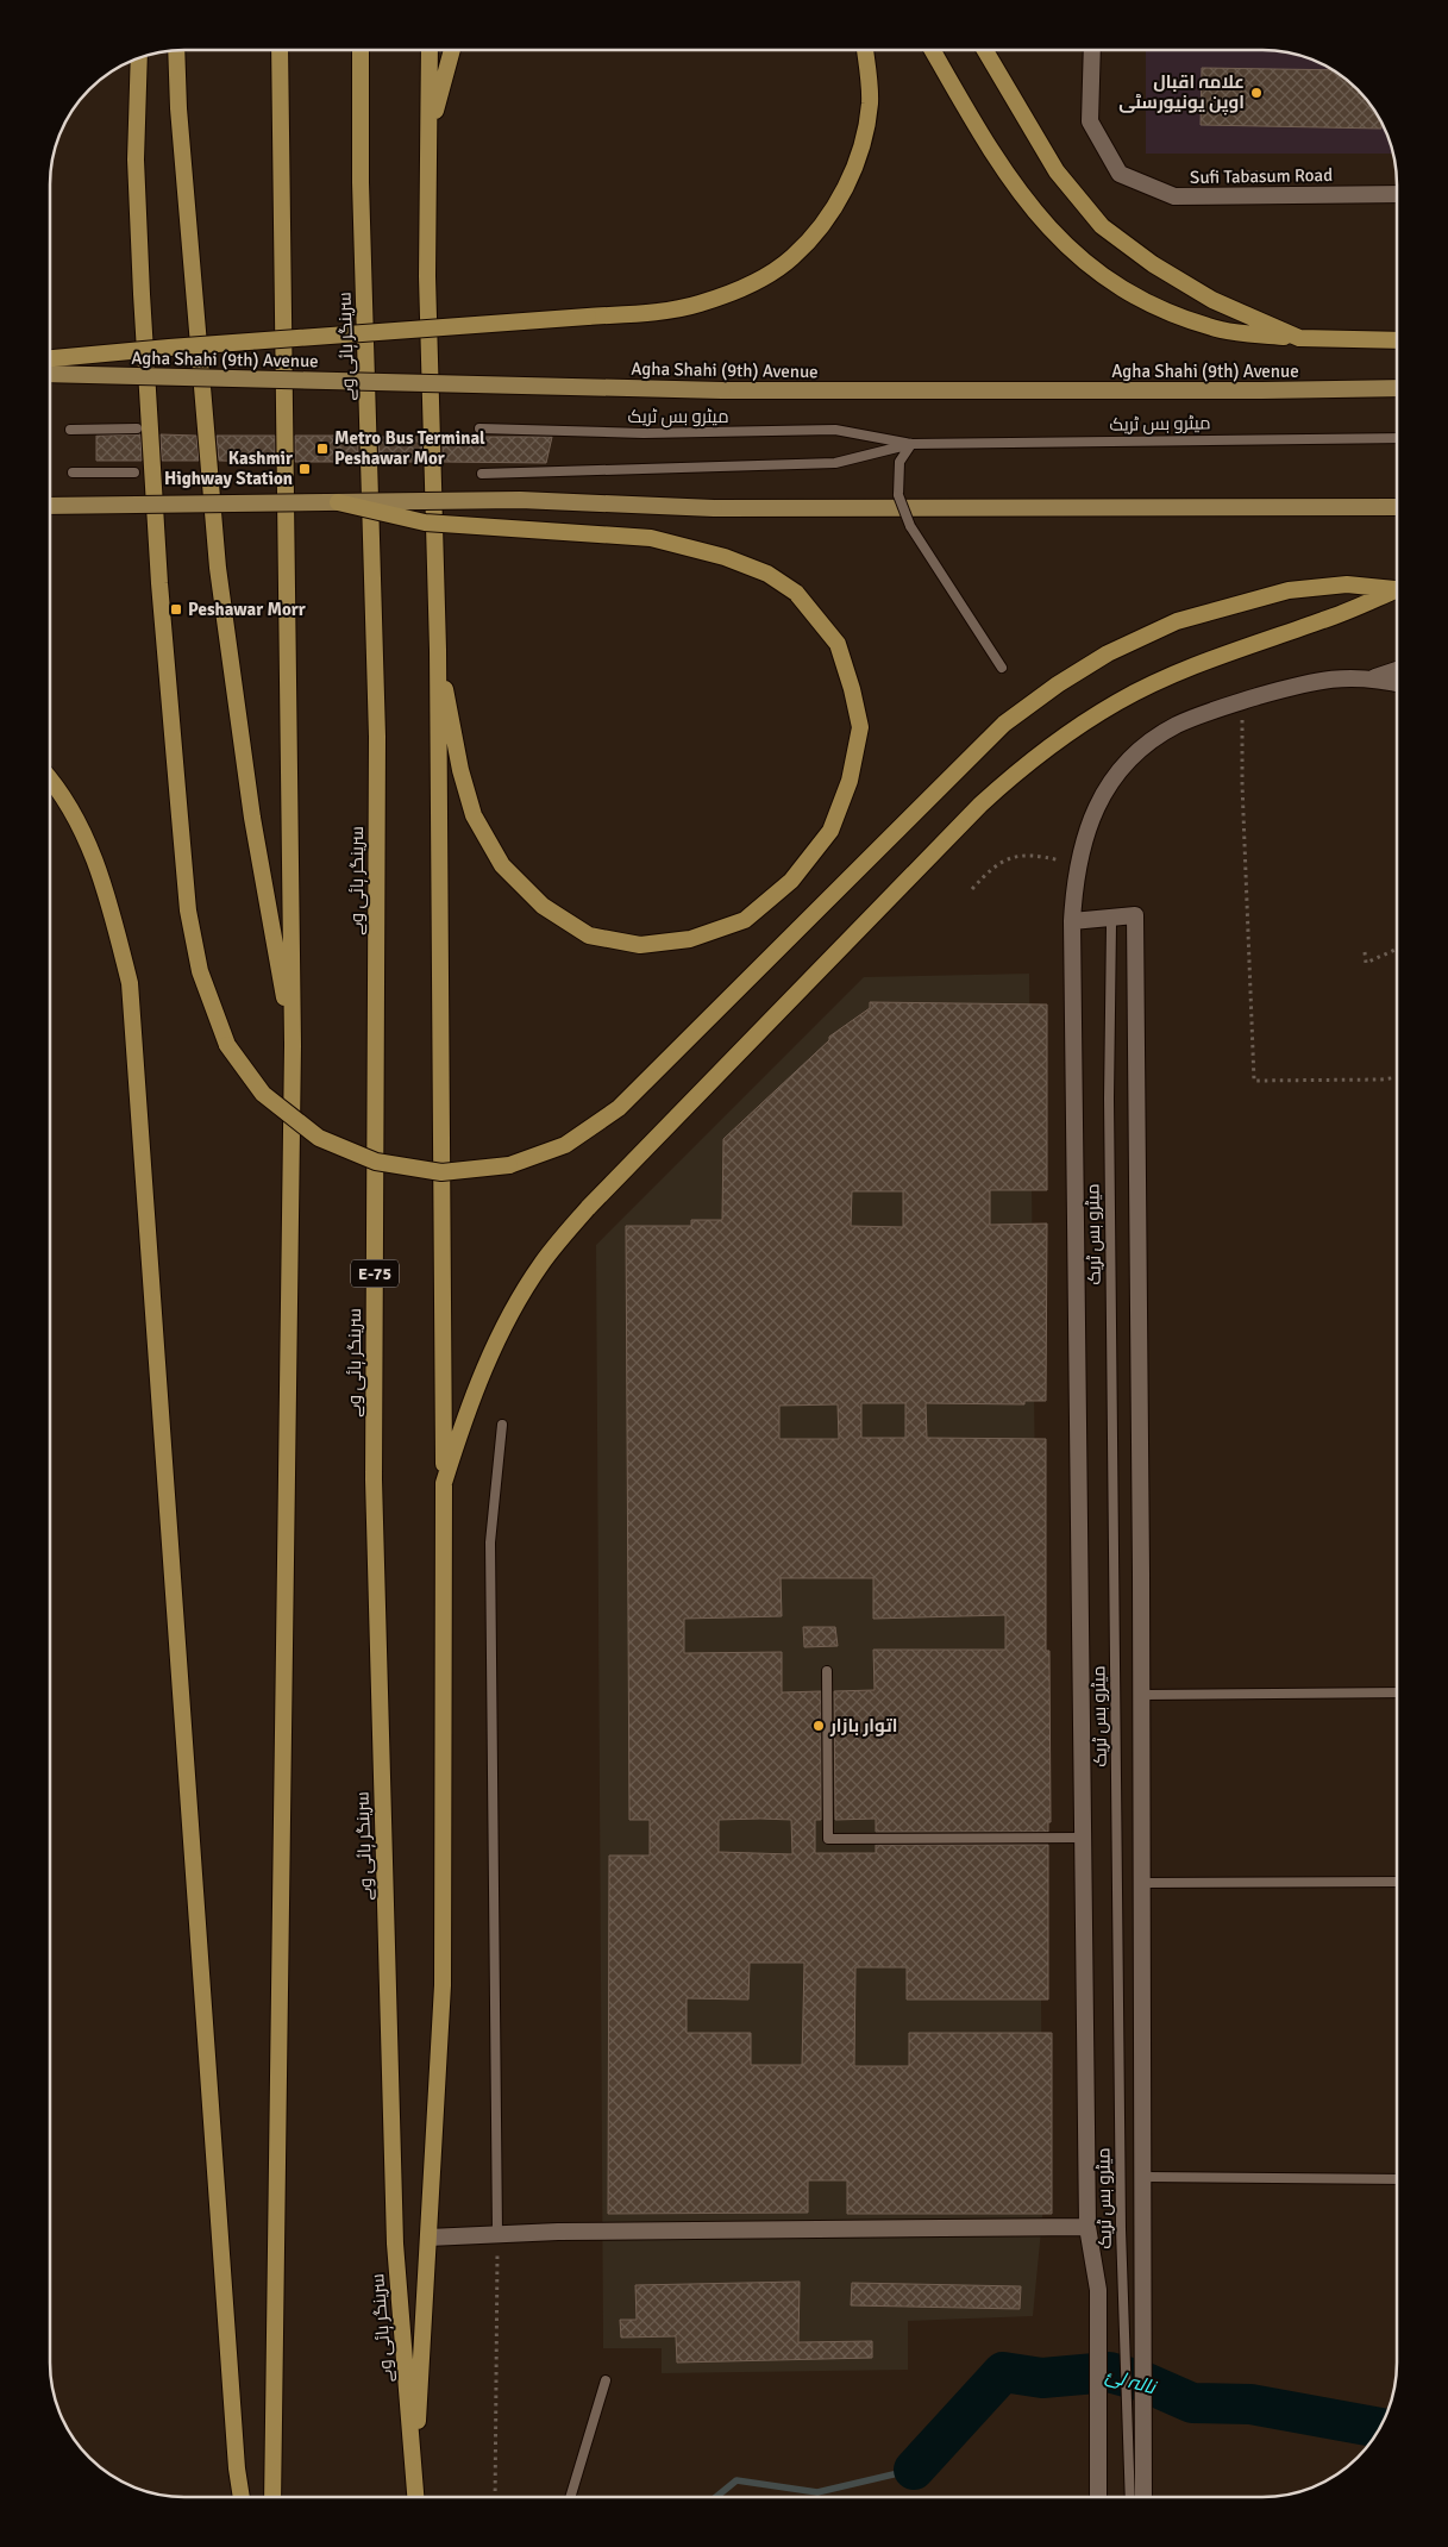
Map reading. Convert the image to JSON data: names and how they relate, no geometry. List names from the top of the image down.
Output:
{
  "streets": {
    "highway": ["سرینگر ہائی وے", "E-75"],
    "main road": ["Agha Shahi (9th) Avenue"],
    "street": ["Sufi Tabasum Road"],
    "lane": ["میٹرو بس ٹریک"]
  },
  "water": ["نالہ لئ"],
  "places": {
    "other": ["علامہ اقبال اوپن یونیورسٹی", "اتوار بازار"],
    "transit": ["Metro Bus Terminal Peshawar Mor", "Kashmir Highway Station", "Peshawar Morr"]
  }
}
